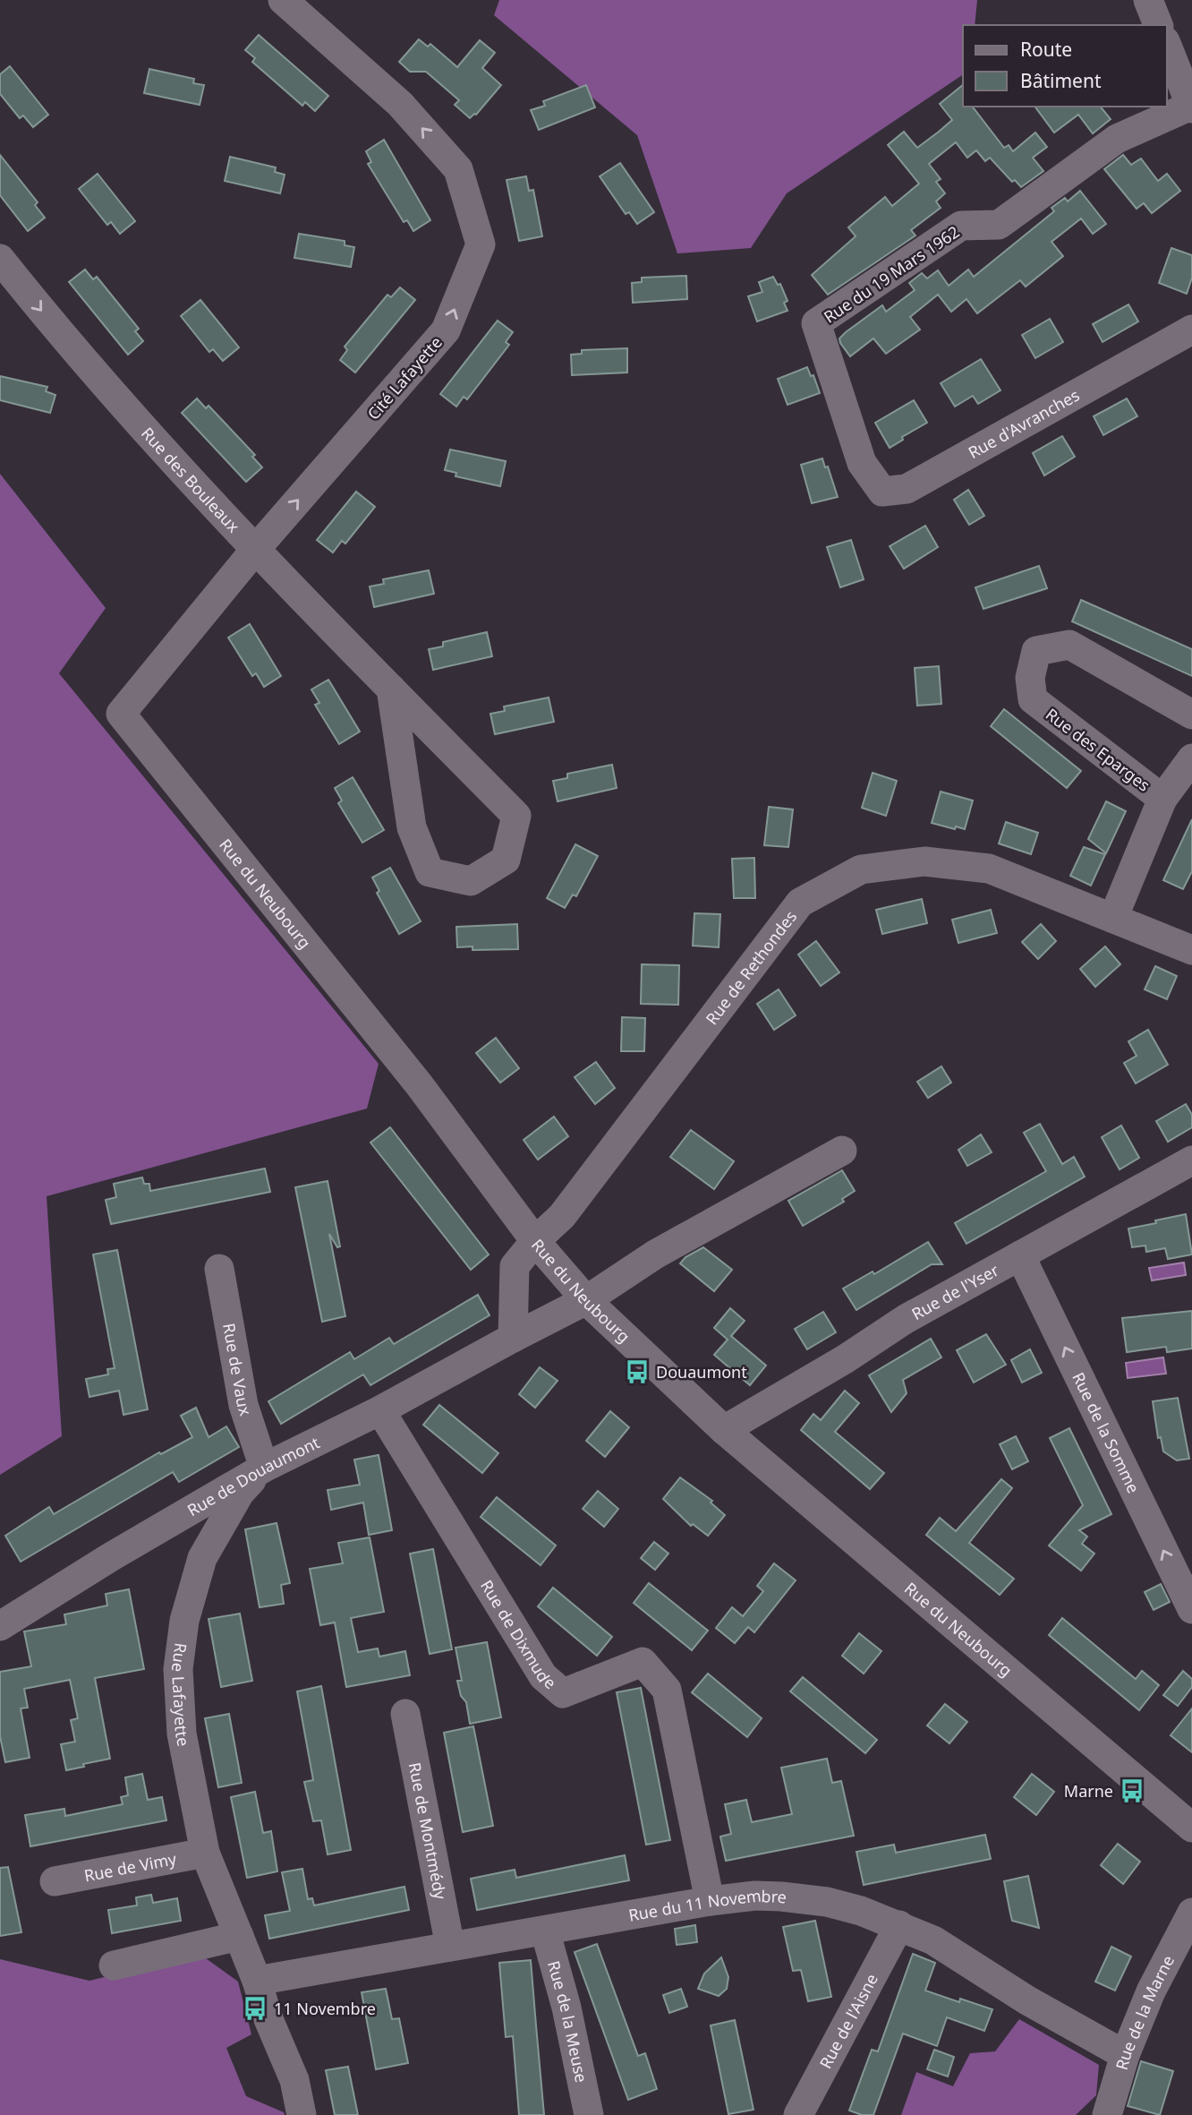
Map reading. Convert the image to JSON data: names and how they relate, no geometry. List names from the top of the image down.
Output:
{
  "streets": {
    "street": [
      "Rue du 19 Mars 1962",
      "Cité Lafayette",
      "Rue d'Avranches",
      "Rue des Bouleaux",
      "Rue des Eparges",
      "Rue du Neubourg",
      "Rue de Rethondes",
      "Rue de l'Yser",
      "Rue de Vaux",
      "Rue de la Somme",
      "Rue de Douaumont",
      "Rue de Dixmude",
      "Rue Lafayette",
      "Rue de Montmédy",
      "Rue de Vimy",
      "Rue du 11 Novembre",
      "Rue de la Marne",
      "Rue de l'Aisne",
      "Rue de la Meuse"
    ]
  },
  "crossings": [
    ["Rue du 19 Mars 1962", "Rue d'Avranches"],
    ["Cité Lafayette", "Rue des Bouleaux"],
    ["Cité Lafayette", "Rue du Neubourg"],
    ["Rue des Eparges", "Rue de Rethondes"],
    ["Rue du Neubourg", "Rue de Rethondes"],
    ["Rue du Neubourg", "Rue de l'Yser"],
    ["Rue du Neubourg", "Rue de Douaumont"],
    ["Rue de l'Yser", "Rue de la Somme"],
    ["Rue de Vaux", "Rue de Douaumont"],
    ["Rue de Vaux", "Rue Lafayette"],
    ["Rue de Douaumont", "Rue de Dixmude"],
    ["Rue de Douaumont", "Rue Lafayette"],
    ["Rue de Dixmude", "Rue du 11 Novembre"],
    ["Rue Lafayette", "Rue de Vimy"],
    ["Rue Lafayette", "Rue du 11 Novembre"],
    ["Rue de Montmédy", "Rue du 11 Novembre"],
    ["Rue du 11 Novembre", "Rue de la Marne"],
    ["Rue du 11 Novembre", "Rue de l'Aisne"],
    ["Rue du 11 Novembre", "Rue de la Meuse"]
  ],
  "one_way": ["Rue des Bouleaux", "Rue de la Somme"],
  "places": {
    "bus stop": ["Douaumont", "Marne", "11 Novembre"]
  },
  "legend": ["Route", "Bâtiment"]
}
